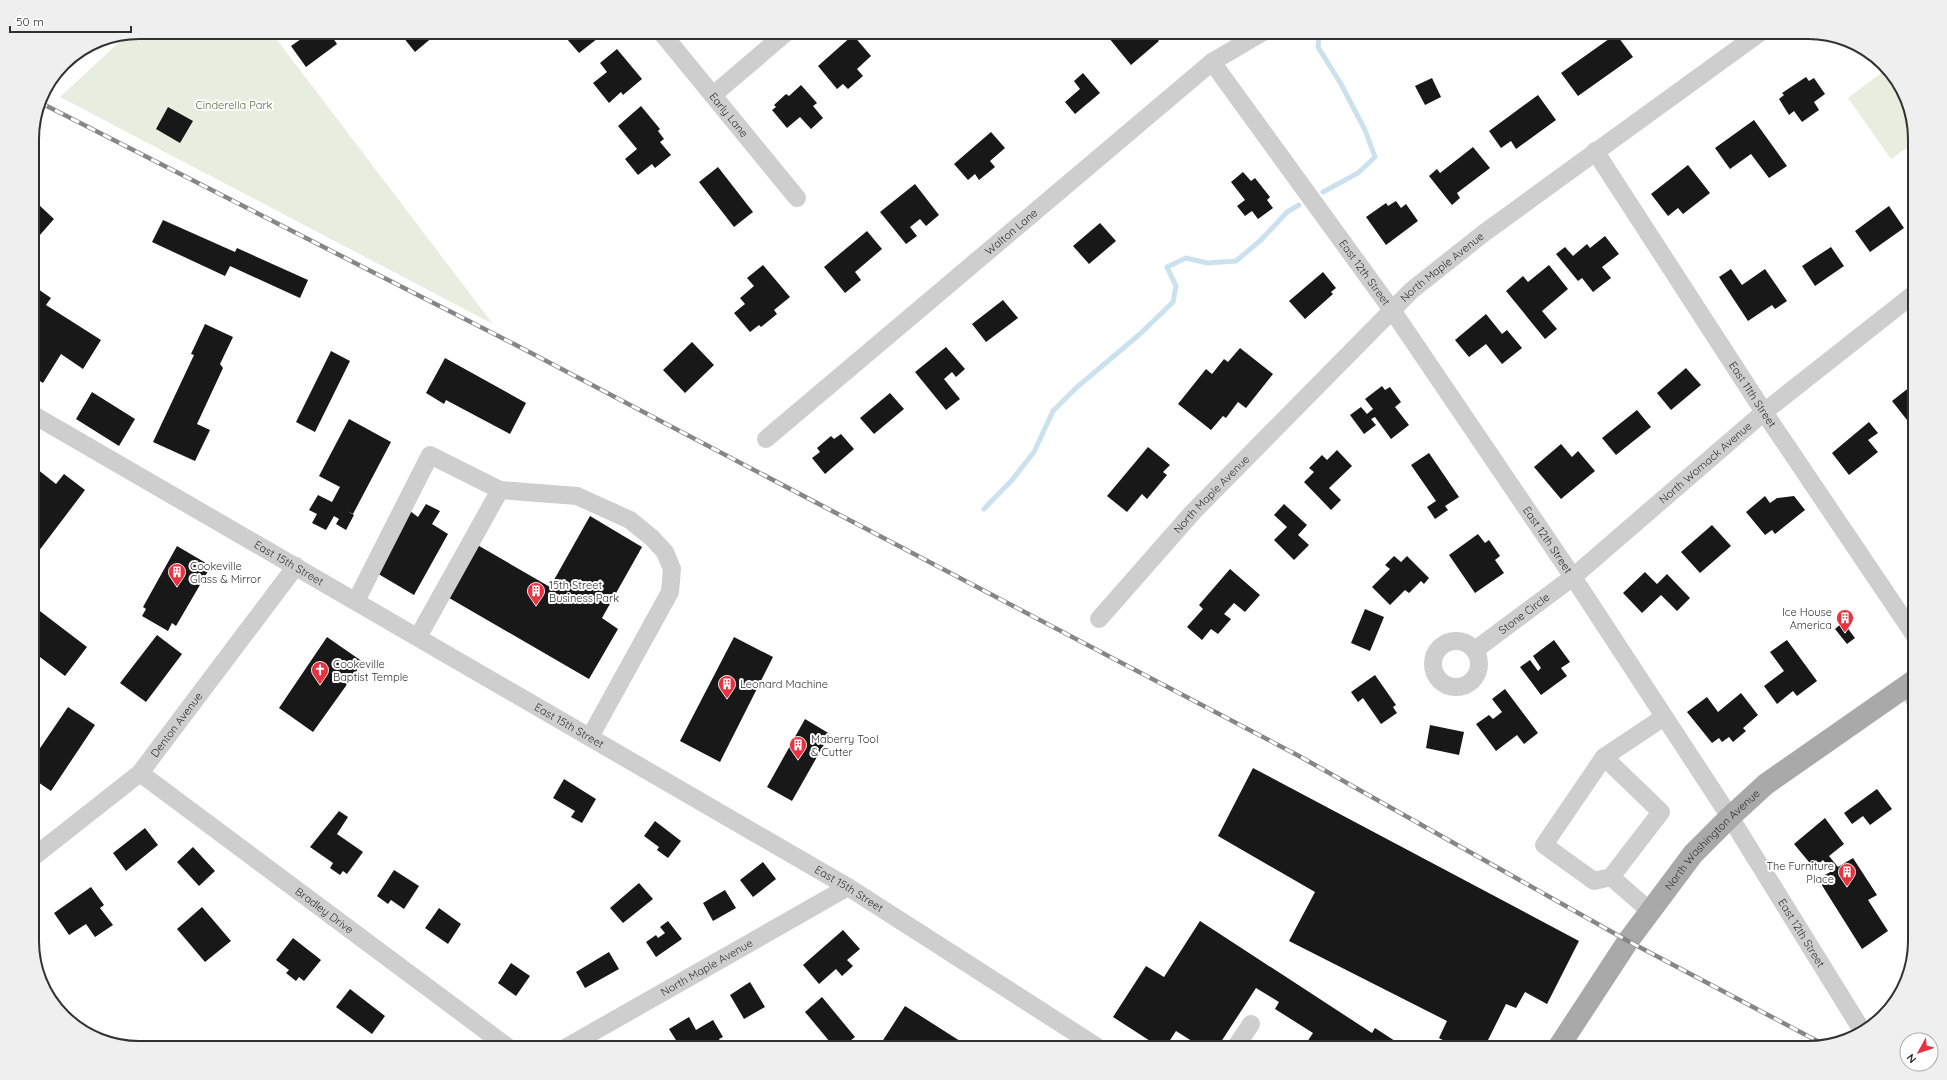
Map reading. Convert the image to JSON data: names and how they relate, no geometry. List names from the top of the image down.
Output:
{
  "streets": {
    "main road": ["North Washington Avenue"],
    "street": [
      "Early Lane",
      "Walton Lane",
      "North Maple Avenue",
      "East 12th Street",
      "East 11th Street",
      "North Womack Avenue",
      "East 15th Street",
      "Stone Circle",
      "Denton Avenue",
      "Bradley Drive"
    ]
  },
  "crossings": [
    ["Walton Lane", "East 12th Street"],
    ["North Maple Avenue", "East 12th Street"],
    ["North Maple Avenue", "East 11th Street"],
    ["North Maple Avenue", "East 15th Street"],
    ["East 12th Street", "North Womack Avenue"],
    ["East 12th Street", "Stone Circle"],
    ["East 12th Street", "North Washington Avenue"],
    ["East 11th Street", "North Womack Avenue"],
    ["North Womack Avenue", "Stone Circle"],
    ["East 15th Street", "Denton Avenue"],
    ["Denton Avenue", "Bradley Drive"]
  ],
  "parks": ["Cinderella Park"],
  "places": {
    "building": [
      "Cookeville Glass & Mirror",
      "15th Street Business Park",
      "Ice House America",
      "Leonard Machine",
      "Maberry Tool & Cutter",
      "The Furniture Place"
    ],
    "church": ["Cookeville Baptist Temple"]
  },
  "scale_bar": "50 m",
  "north": "bottom left"
}
